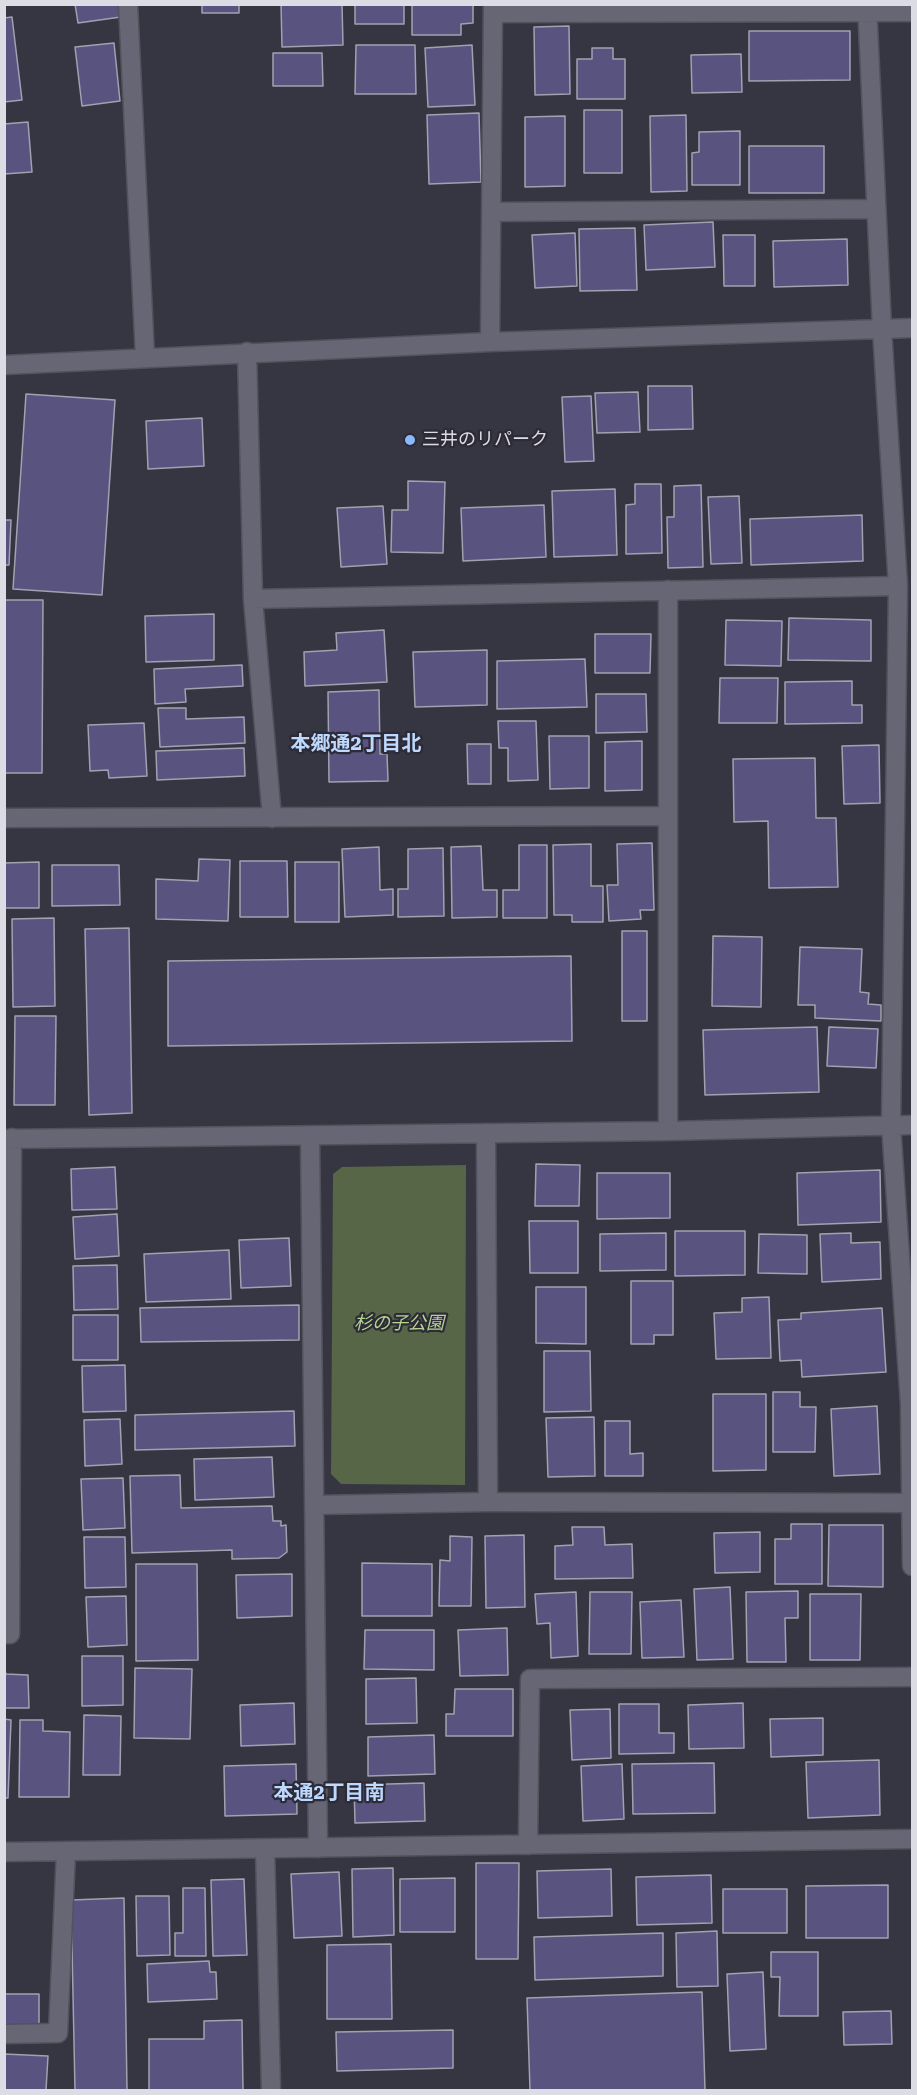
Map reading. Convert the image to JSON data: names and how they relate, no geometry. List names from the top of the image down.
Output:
{
  "districts": ["本郷通2丁目北", "本通2丁目南"],
  "parks": ["杉の子公園"],
  "places": ["三井のリパーク"]
}
